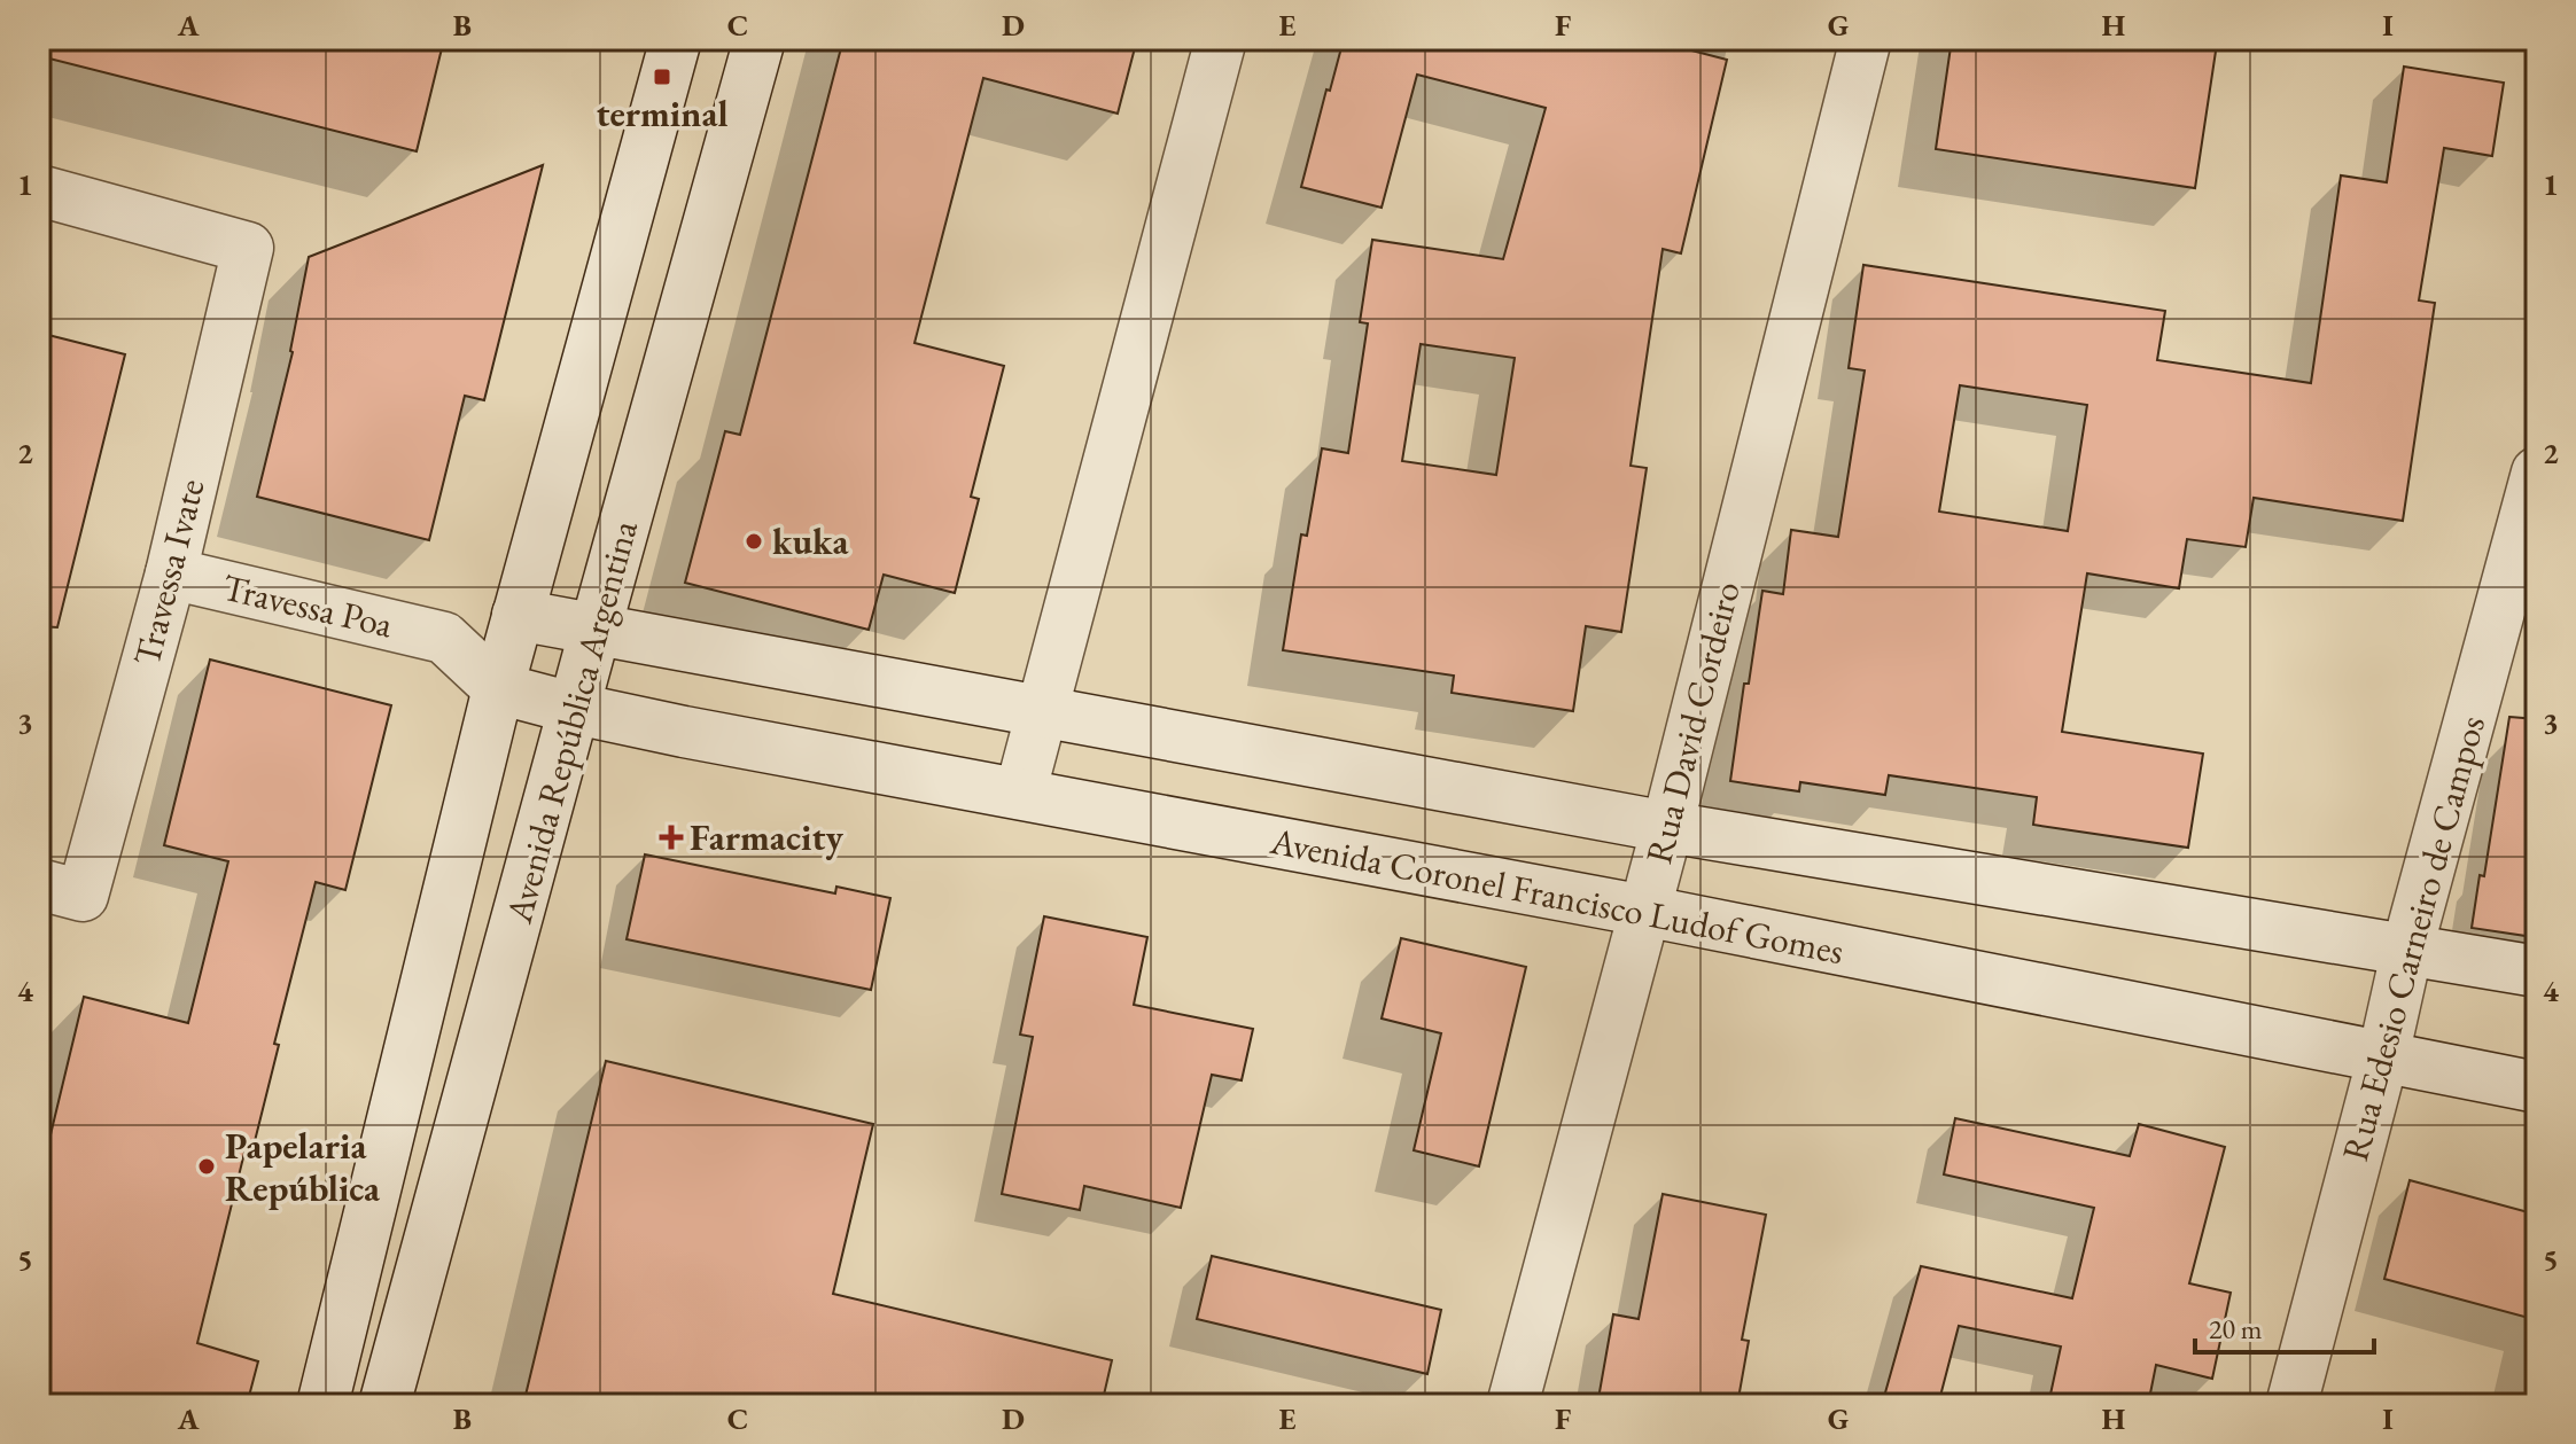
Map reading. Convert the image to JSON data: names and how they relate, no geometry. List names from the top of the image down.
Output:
{
  "streets": {
    "street": [
      "Travessa Ivate",
      "Travessa Poa",
      "Avenida República Argentina",
      "Rua David Cordeiro",
      "Avenida Coronel Francisco Ludof Gomes",
      "Rua Edesio Carneiro de Campos"
    ]
  },
  "crossings": [
    ["Travessa Ivate", "Travessa Poa"],
    ["Travessa Poa", "Avenida República Argentina"],
    ["Travessa Poa", "Avenida Coronel Francisco Ludof Gomes"],
    ["Avenida República Argentina", "Avenida Coronel Francisco Ludof Gomes"],
    ["Rua David Cordeiro", "Avenida Coronel Francisco Ludof Gomes"],
    ["Avenida Coronel Francisco Ludof Gomes", "Rua Edesio Carneiro de Campos"]
  ],
  "places": {
    "transit": ["terminal"],
    "other": ["kuka", "Papelaria República"],
    "health": ["Farmacity"]
  },
  "scale_bar": "20 m",
  "grid": {
    "columns": [
      "A",
      "B",
      "C",
      "D",
      "E",
      "F",
      "G",
      "H",
      "I"
    ],
    "rows": [
      "1",
      "2",
      "3",
      "4",
      "5"
    ]
  }
}
